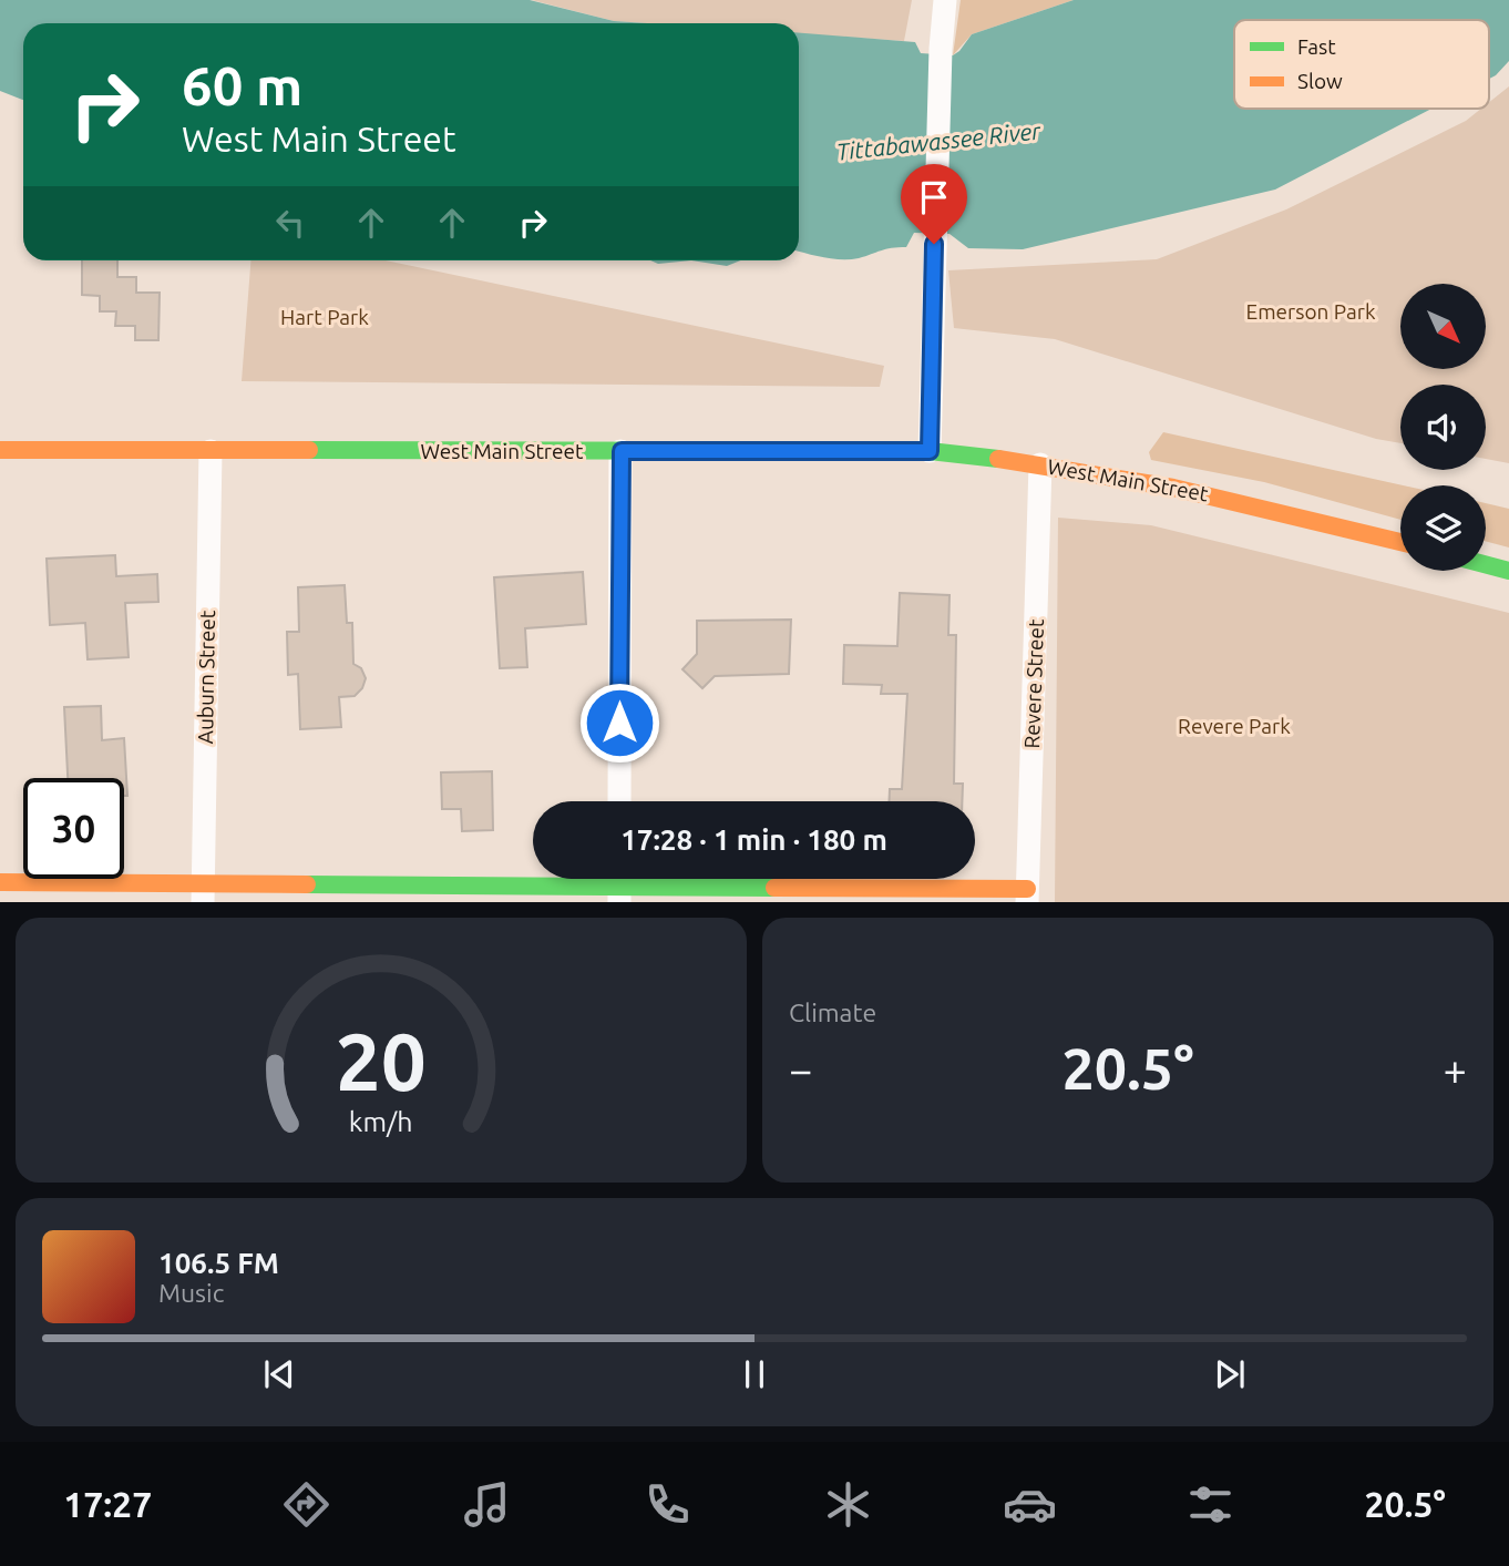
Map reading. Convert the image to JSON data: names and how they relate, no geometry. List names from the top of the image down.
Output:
{
  "streets": {
    "street": ["West Main Street", "Auburn Street", "Revere Street"]
  },
  "crossings": [
    ["West Main Street", "Auburn Street"],
    ["West Main Street", "Revere Street"]
  ],
  "water": ["Tittabawassee River"],
  "parks": ["Emerson Park", "Hart Park", "Revere Park"],
  "legend": ["Fast", "Slow"],
  "north": "bottom right",
  "page": {
    "turn": ["60 m", "West Main Street"],
    "limit": "30",
    "trip": "17:28 · 1 min · 180 m",
    "tile": "Climate",
    "heat": ["−", "20.5°", "+"],
    "song": ["106.5 FM", "Music"],
    "tabs": ["17:27", "20.5°"],
    "gauge": ["20", "km/h"]
  }
}
